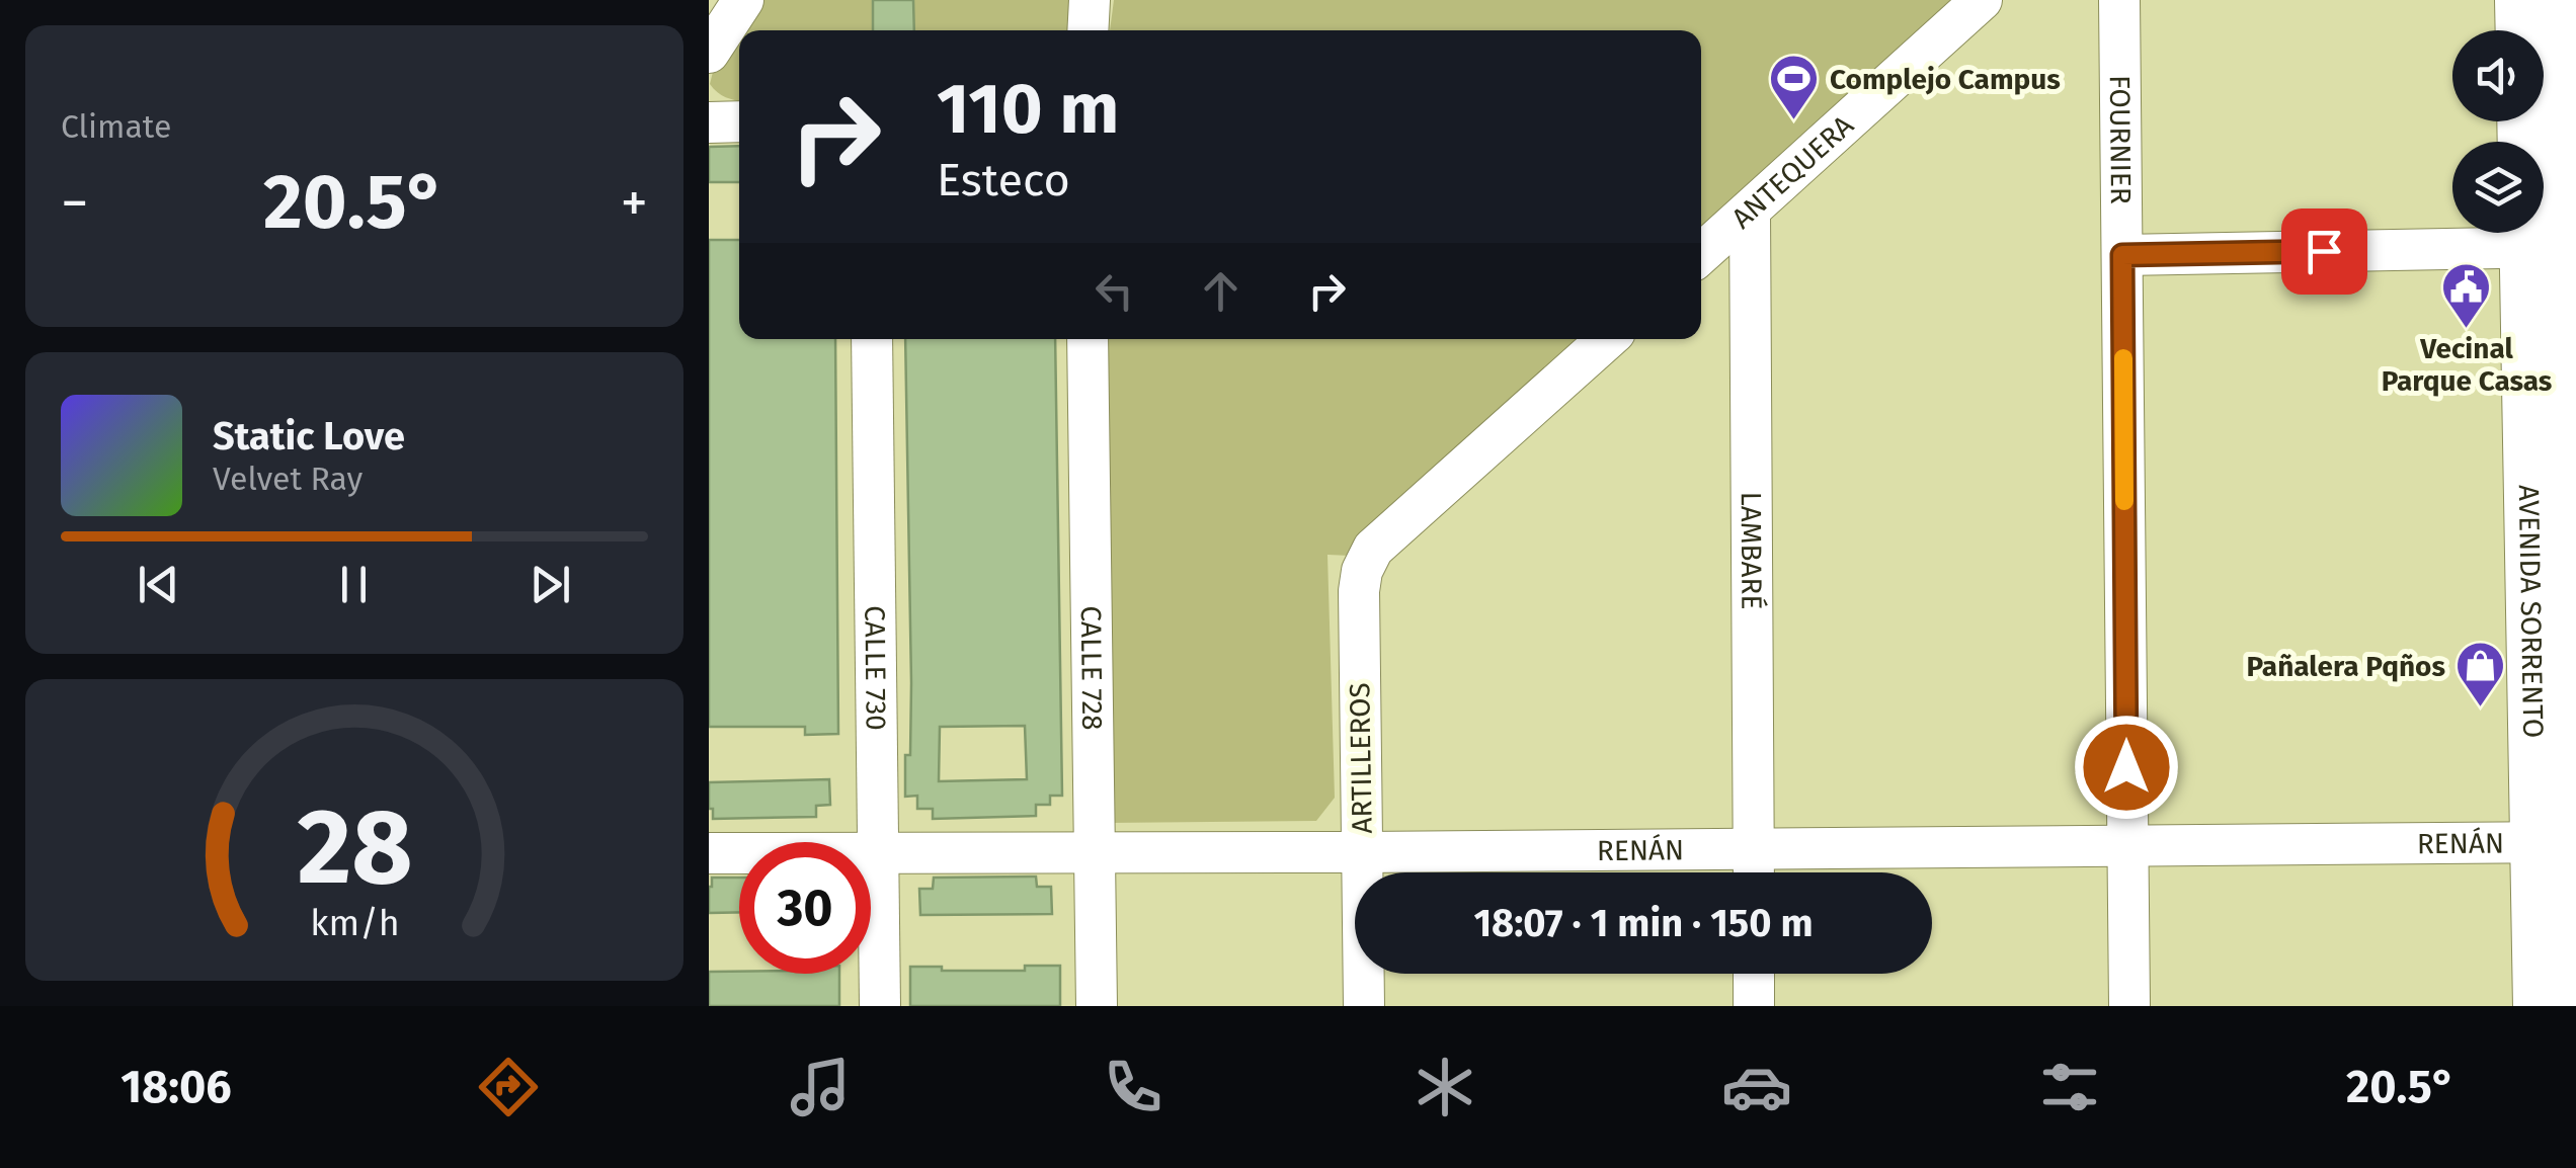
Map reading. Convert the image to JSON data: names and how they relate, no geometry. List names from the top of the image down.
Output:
{
  "streets": {
    "main road": ["AVENIDA SORRENTO"],
    "street": [
      "FOURNIER",
      "ANTEQUERA",
      "LAMBARÉ",
      "CALLE 730",
      "CALLE 728",
      "ARTILLEROS",
      "RENÁN"
    ]
  },
  "crossings": [
    ["FOURNIER", "RENÁN"],
    ["ANTEQUERA", "LAMBARÉ"],
    ["LAMBARÉ", "RENÁN"],
    ["AVENIDA SORRENTO", "RENÁN"],
    ["CALLE 730", "RENÁN"],
    ["CALLE 728", "RENÁN"],
    ["ARTILLEROS", "RENÁN"]
  ],
  "places": {
    "sports": ["Complejo Campus"],
    "public building": ["Vecinal Parque Casas"],
    "shop": ["Pañalera Pqños"]
  },
  "page": {
    "tile": "Climate",
    "turn": ["110 m", "Esteco"],
    "heat": ["−", "20.5°", "+"],
    "song": ["Static Love", "Velvet Ray"],
    "limit": "30",
    "trip": "18:07 · 1 min · 150 m",
    "tabs": ["18:06", "20.5°"],
    "gauge": ["28", "km/h"]
  }
}
